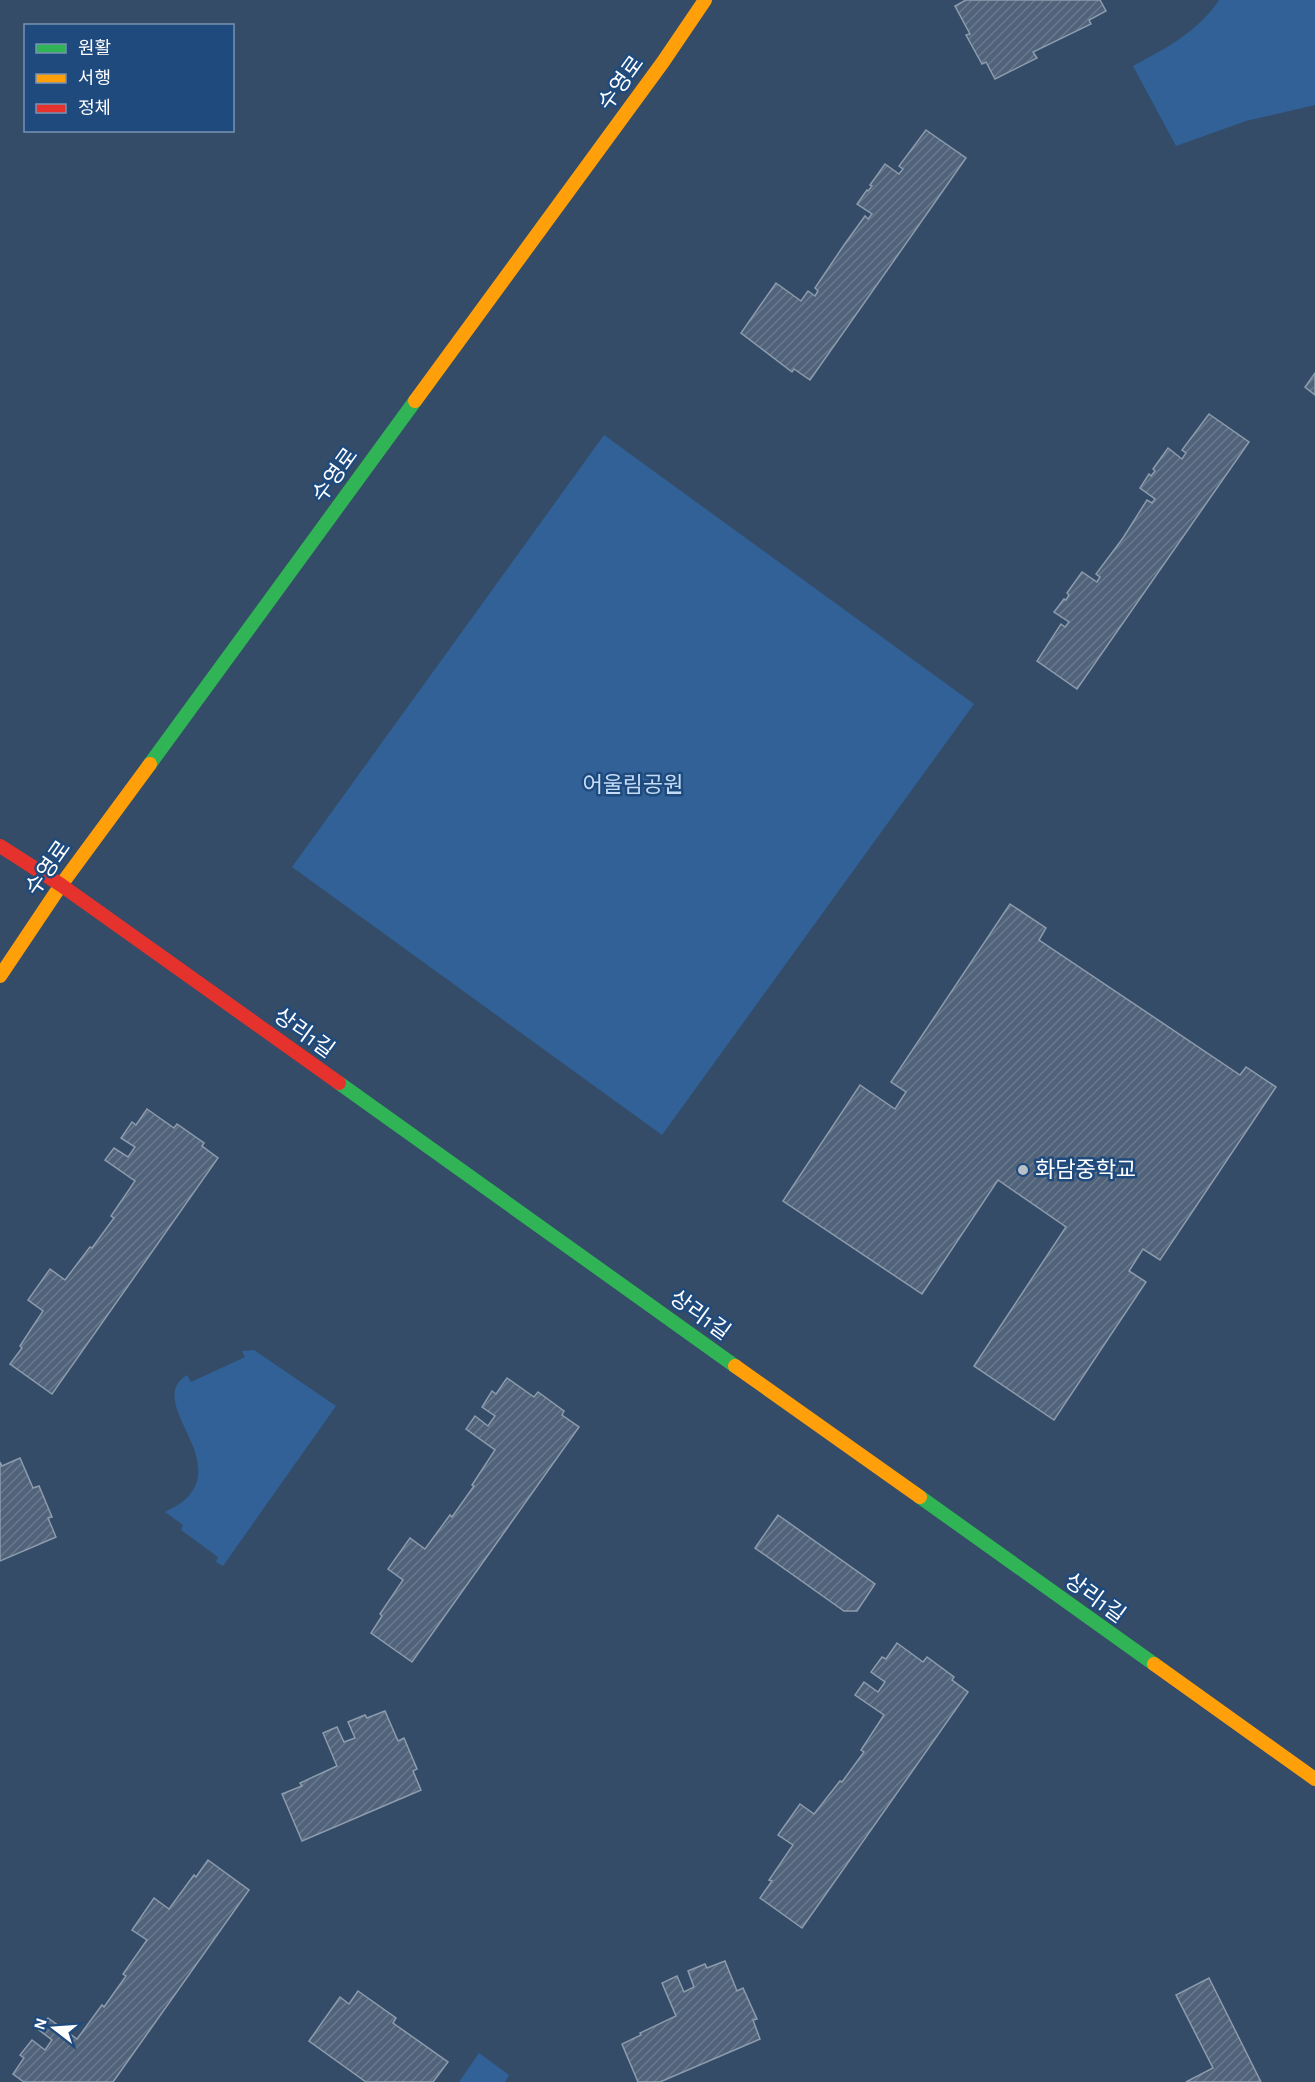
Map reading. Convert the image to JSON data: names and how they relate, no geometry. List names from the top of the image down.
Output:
{
  "streets": {
    "street": ["수영로", "상리1길"]
  },
  "crossings": [
    ["수영로", "상리1길"]
  ],
  "parks": ["어울림공원"],
  "places": ["화담중학교"],
  "legend": ["원활", "서행", "정체"],
  "north": "left"
}
